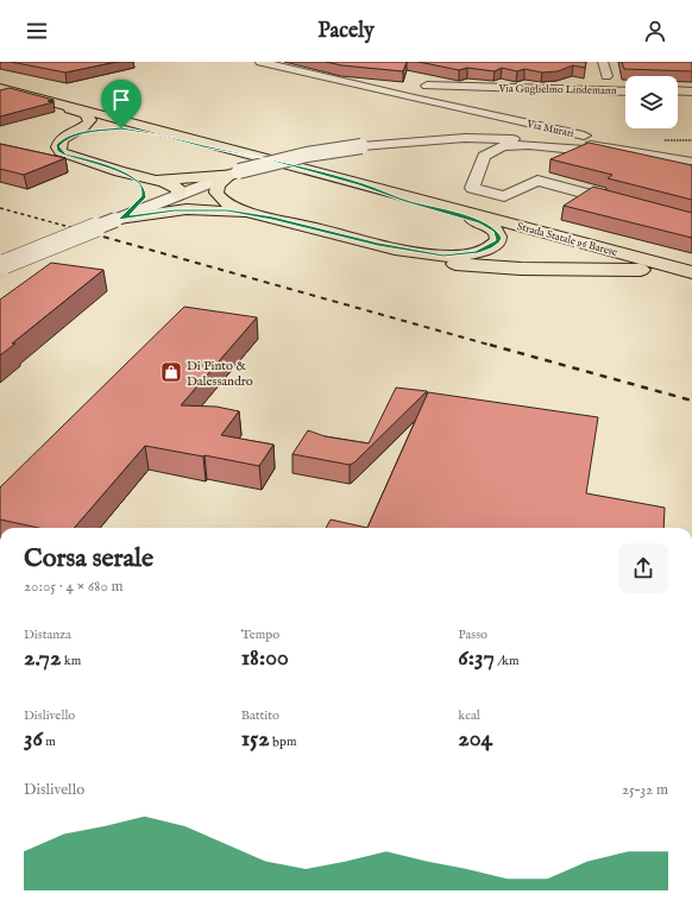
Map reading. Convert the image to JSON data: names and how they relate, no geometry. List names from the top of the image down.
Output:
{
  "streets": {
    "main road": ["Strada Statale 96 Barese"],
    "street": ["Via Guglielmo Lindemann", "Via Murari"]
  },
  "crossings": [
    ["Via Guglielmo Lindemann", "Via Murari"]
  ],
  "places": {
    "shop": ["Di Pinto & Dalessandro"]
  },
  "page": {
    "header": "Pacely",
    "heading": ["Corsa serale", "20:05 · 4 × 680 m"],
    "stats": [
      ["Distanza", "2.72 km"],
      ["Tempo", "18:00"],
      ["Passo", "6:37 /km"],
      ["Dislivello", "36 m"],
      ["Battito", "152 bpm"],
      ["kcal", "204"]
    ],
    "chart": ["Dislivello", "25–32 m"]
  }
}
